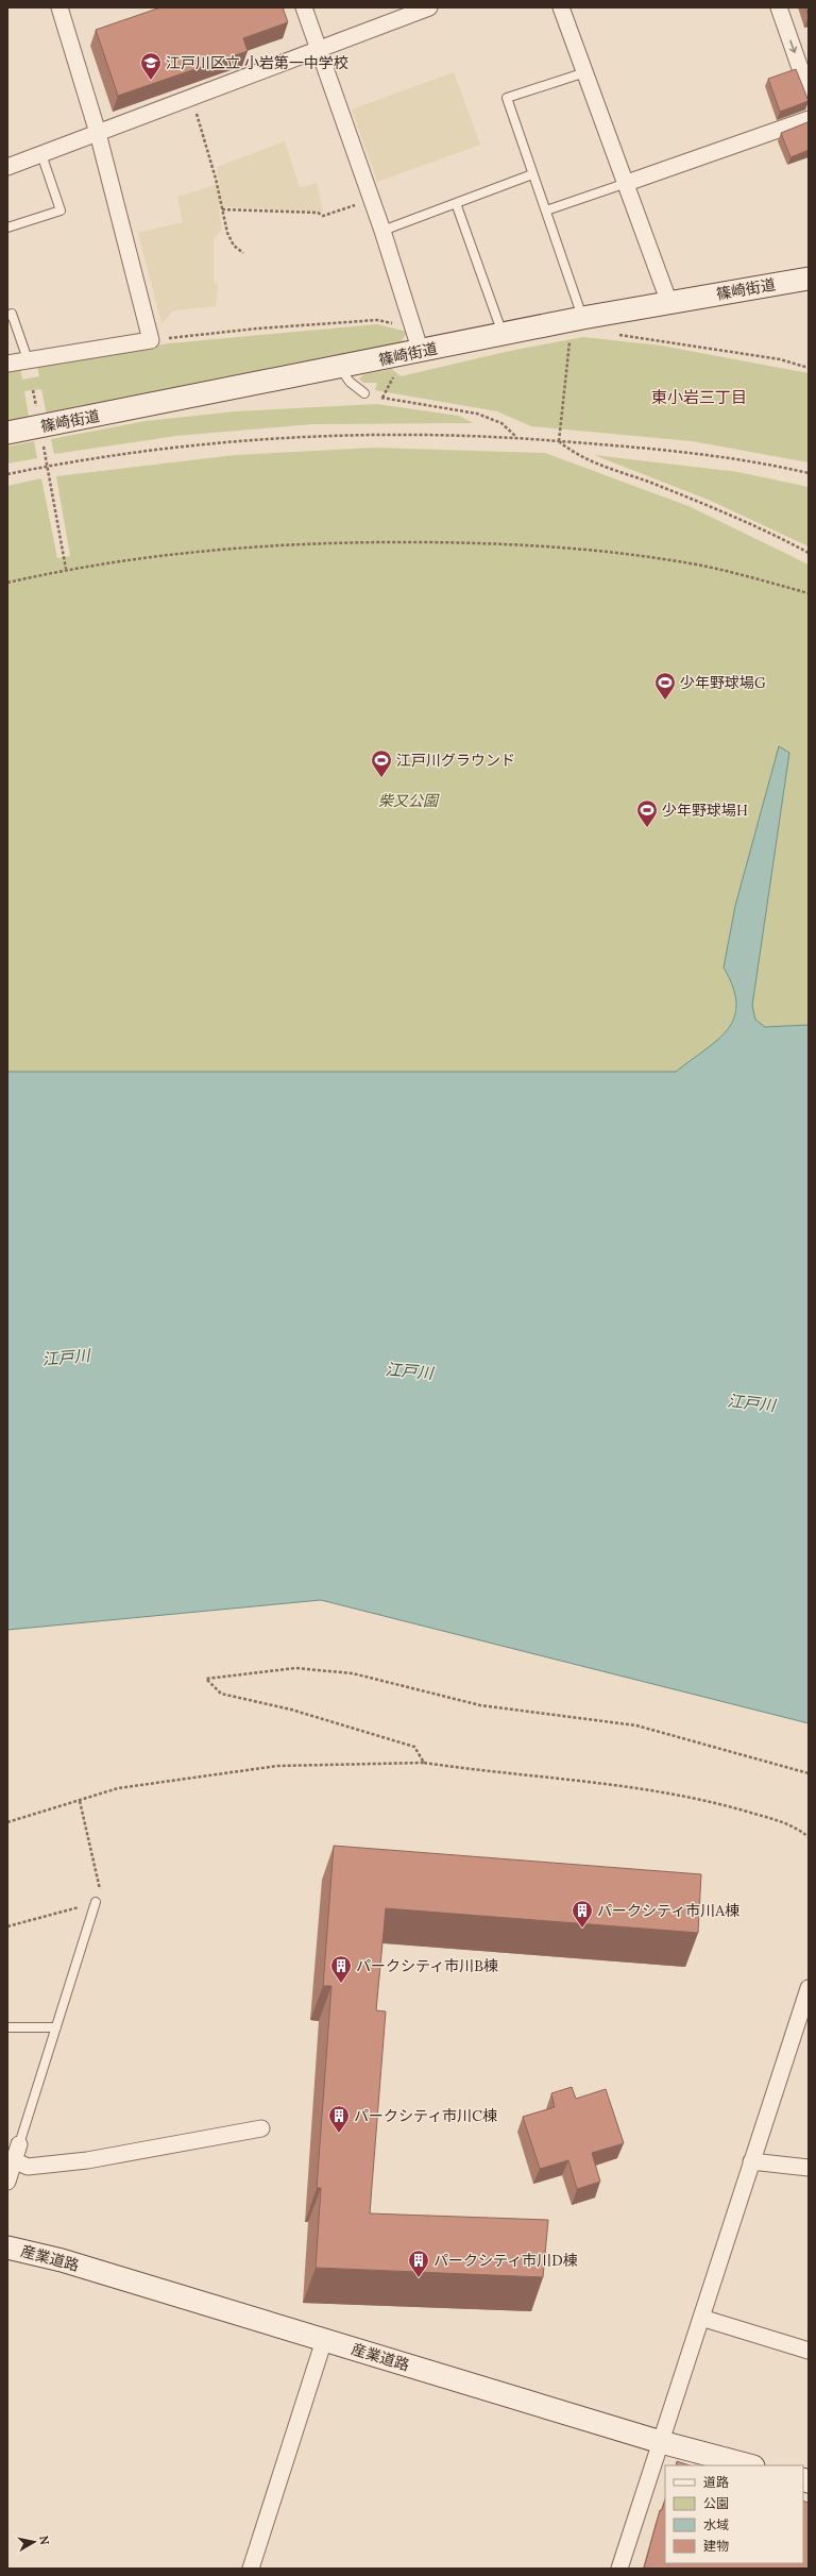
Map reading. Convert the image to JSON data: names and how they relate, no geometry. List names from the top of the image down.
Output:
{
  "streets": {
    "main road": ["篠崎街道", "産業道路"]
  },
  "districts": ["東小岩三丁目"],
  "water": ["江戸川"],
  "parks": ["柴又公園"],
  "places": {
    "school or university": ["江戸川区立 小岩第一中学校"],
    "sports": ["少年野球場G", "江戸川グラウンド", "少年野球場H"],
    "building": [
      "パークシティ市川A棟",
      "パークシティ市川B棟",
      "パークシティ市川C棟",
      "パークシティ市川D棟"
    ]
  },
  "legend": [
    "道路",
    "公園",
    "水域",
    "建物"
  ],
  "north": "right"
}
